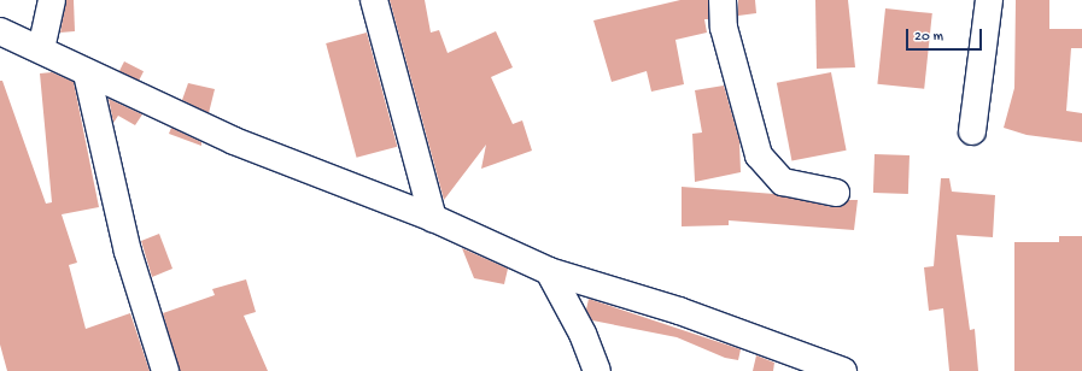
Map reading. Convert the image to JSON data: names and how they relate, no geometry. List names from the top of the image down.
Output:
{
  "scale_bar": "20 m"
}
